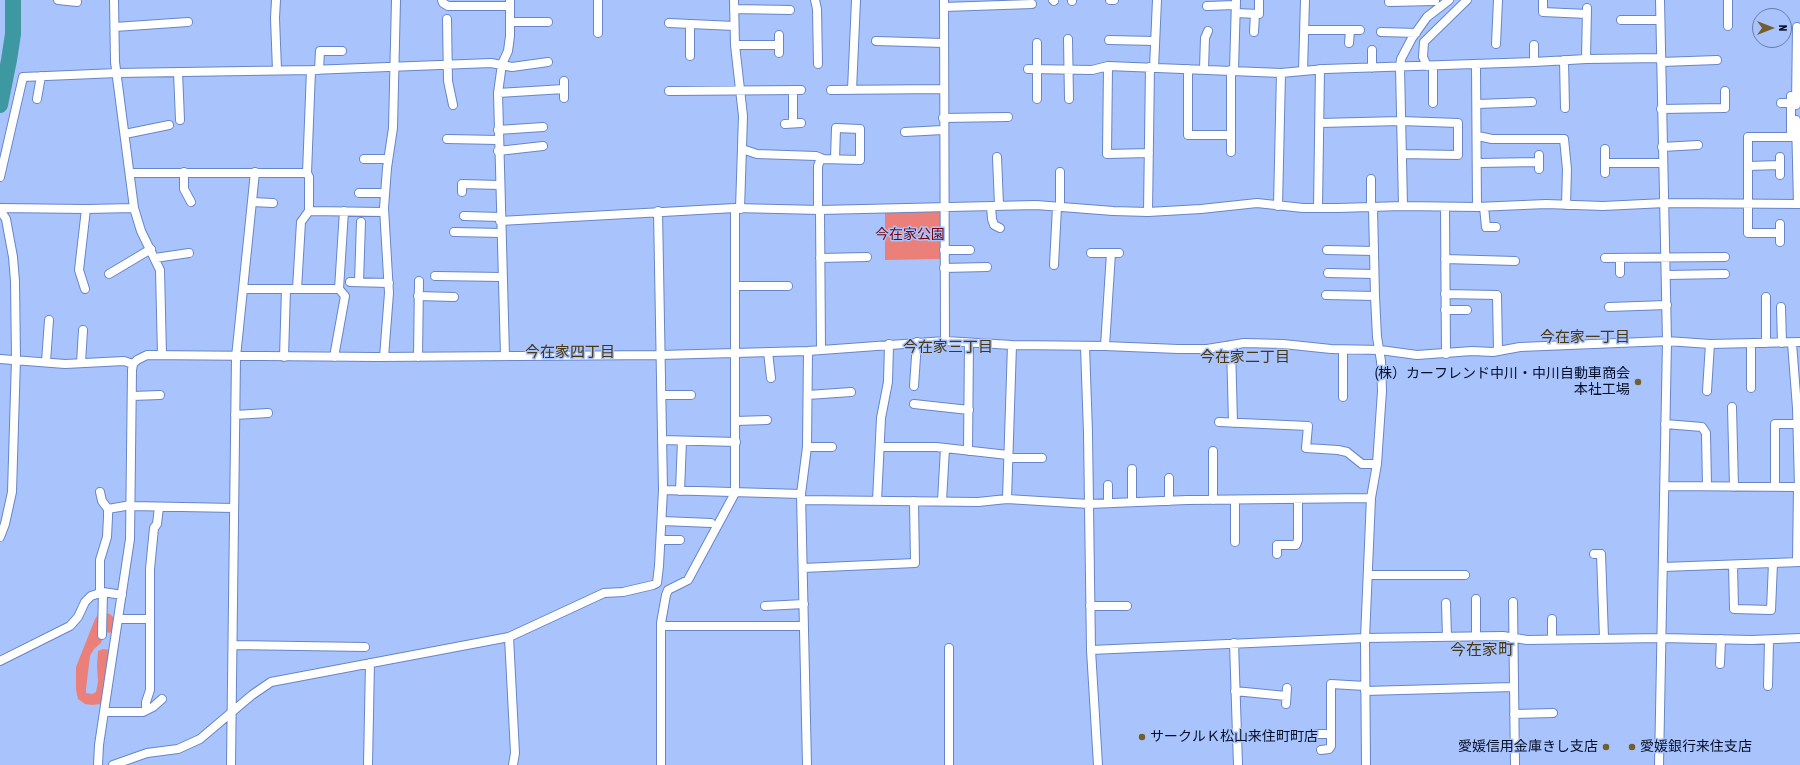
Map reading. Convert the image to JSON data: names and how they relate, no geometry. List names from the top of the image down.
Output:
{
  "districts": [
    "今在家一丁目",
    "今在家三丁目",
    "今在家四丁目",
    "今在家二丁目",
    "今在家町"
  ],
  "parks": ["今在家公園"],
  "places": [
    "(株）カーフレンド中川・中川自動車商会 本社工場",
    "サークルＫ松山来住町町店",
    "愛媛信用金庫きし支店",
    "愛媛銀行来住支店"
  ],
  "north": "right"
}
